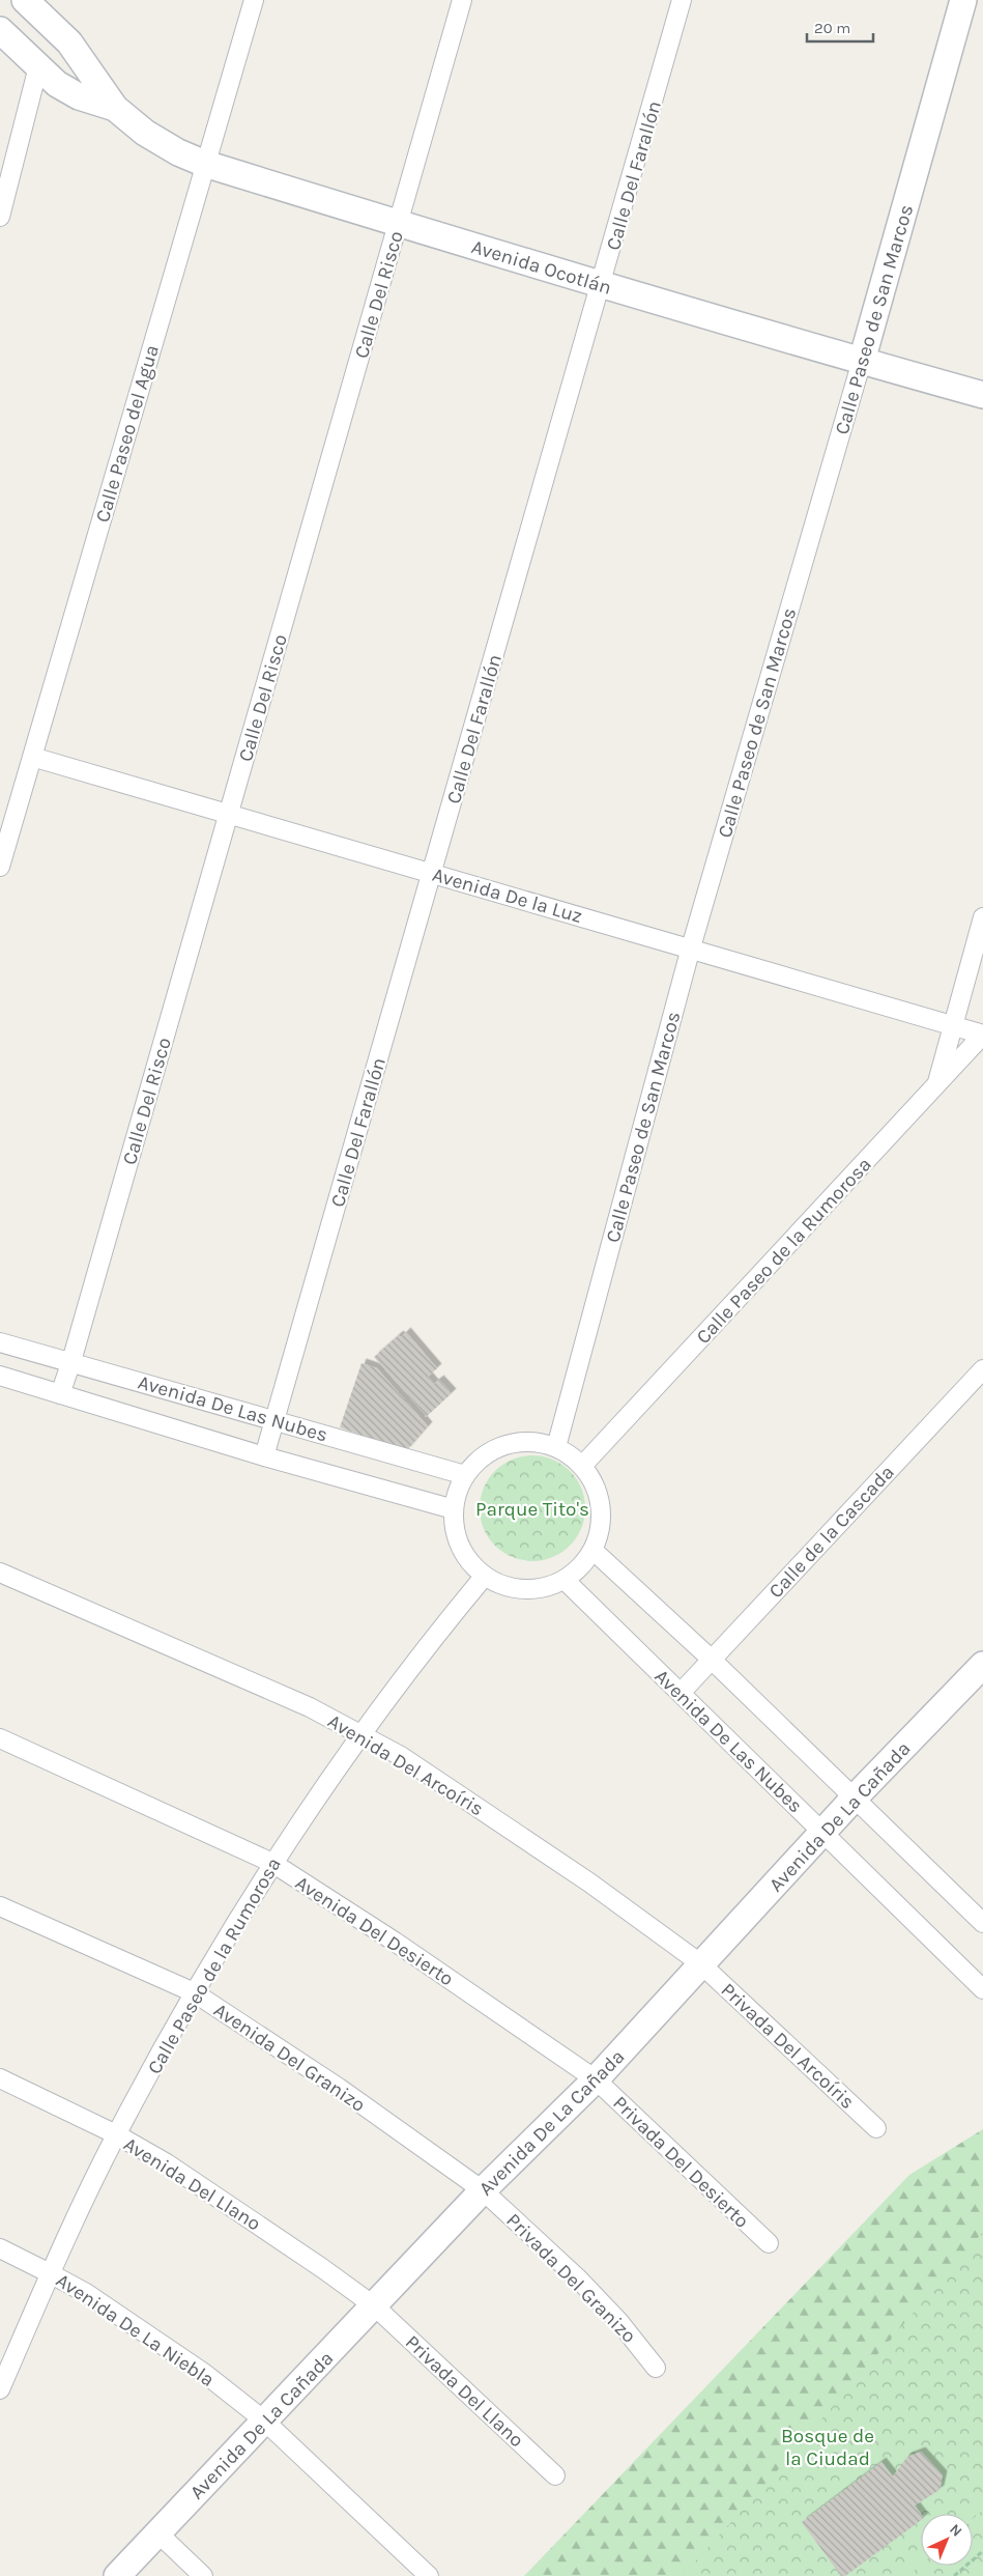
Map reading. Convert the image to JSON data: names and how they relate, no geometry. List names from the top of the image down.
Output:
{
  "streets": {
    "main road": ["Avenida Ocotlán", "Calle Paseo de San Marcos", "Avenida De La Cañada"],
    "street": [
      "Calle Del Farallón",
      "Calle Del Risco",
      "Calle Paseo del Agua",
      "Avenida De la Luz",
      "Calle Paseo de la Rumorosa",
      "Avenida De Las Nubes",
      "Calle de la Cascada",
      "Avenida Del Arcoíris",
      "Avenida Del Desierto",
      "Privada Del Arcoíris",
      "Avenida Del Granizo",
      "Privada Del Desierto",
      "Avenida Del Llano",
      "Privada Del Granizo",
      "Avenida De La Niebla",
      "Privada Del Llano"
    ]
  },
  "crossings": [
    ["Calle Del Farallón", "Avenida Ocotlán"],
    ["Calle Del Farallón", "Avenida De la Luz"],
    ["Calle Del Farallón", "Avenida De Las Nubes"],
    ["Avenida Ocotlán", "Calle Del Risco"],
    ["Avenida Ocotlán", "Calle Paseo de San Marcos"],
    ["Avenida Ocotlán", "Calle Paseo del Agua"],
    ["Calle Del Risco", "Avenida De la Luz"],
    ["Calle Del Risco", "Avenida De Las Nubes"],
    ["Calle Paseo de San Marcos", "Avenida De la Luz"],
    ["Calle Paseo de San Marcos", "Calle Paseo de la Rumorosa"],
    ["Calle Paseo de San Marcos", "Avenida De Las Nubes"],
    ["Calle Paseo del Agua", "Avenida De la Luz"],
    ["Avenida De la Luz", "Calle Paseo de la Rumorosa"],
    ["Calle Paseo de la Rumorosa", "Avenida De Las Nubes"],
    ["Calle Paseo de la Rumorosa", "Avenida Del Arcoíris"],
    ["Calle Paseo de la Rumorosa", "Avenida Del Desierto"],
    ["Calle Paseo de la Rumorosa", "Avenida Del Granizo"],
    ["Calle Paseo de la Rumorosa", "Avenida Del Llano"],
    ["Calle Paseo de la Rumorosa", "Avenida De La Niebla"],
    ["Avenida De Las Nubes", "Calle de la Cascada"],
    ["Avenida De Las Nubes", "Avenida De La Cañada"],
    ["Avenida Del Arcoíris", "Avenida De La Cañada"],
    ["Avenida Del Arcoíris", "Privada Del Arcoíris"],
    ["Avenida De La Cañada", "Avenida Del Desierto"],
    ["Avenida De La Cañada", "Privada Del Arcoíris"],
    ["Avenida De La Cañada", "Avenida Del Granizo"],
    ["Avenida De La Cañada", "Privada Del Desierto"],
    ["Avenida De La Cañada", "Avenida Del Llano"],
    ["Avenida De La Cañada", "Privada Del Granizo"],
    ["Avenida De La Cañada", "Avenida De La Niebla"],
    ["Avenida De La Cañada", "Privada Del Llano"],
    ["Avenida Del Desierto", "Privada Del Desierto"],
    ["Avenida Del Granizo", "Privada Del Granizo"],
    ["Avenida Del Llano", "Privada Del Llano"]
  ],
  "parks": ["Parque Tito's", "Bosque de la Ciudad"],
  "scale_bar": "20 m",
  "north": "top right"
}
